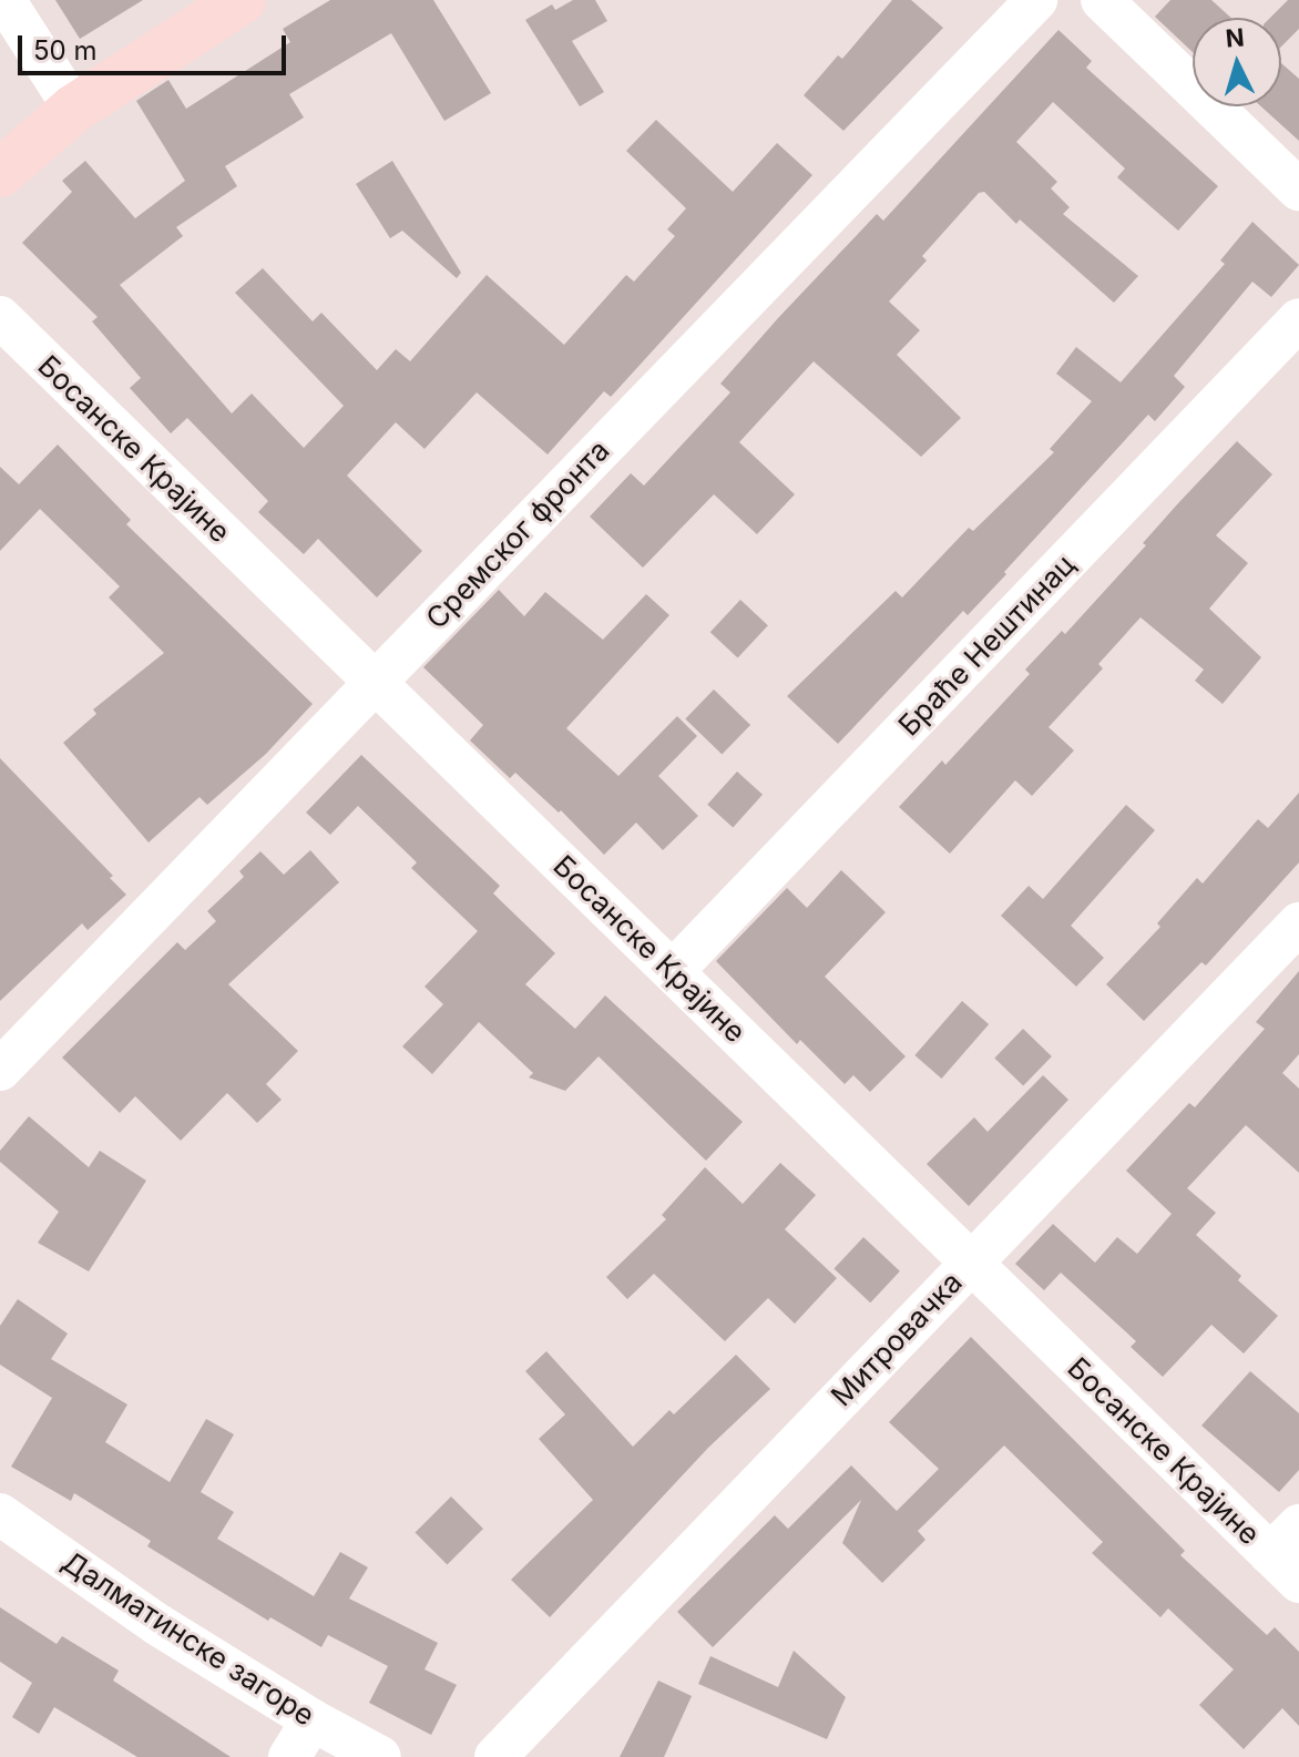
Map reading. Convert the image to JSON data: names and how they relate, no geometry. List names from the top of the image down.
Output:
{
  "streets": {
    "street": [
      "Босанске Крајине",
      "Сремског фронта",
      "Браће Нештинац",
      "Митровачка",
      "Далматинске загоре"
    ]
  },
  "crossings": [
    ["Босанске Крајине", "Сремског фронта"],
    ["Босанске Крајине", "Браће Нештинац"],
    ["Босанске Крајине", "Митровачка"]
  ],
  "scale_bar": "50 m",
  "north": "top"
}
